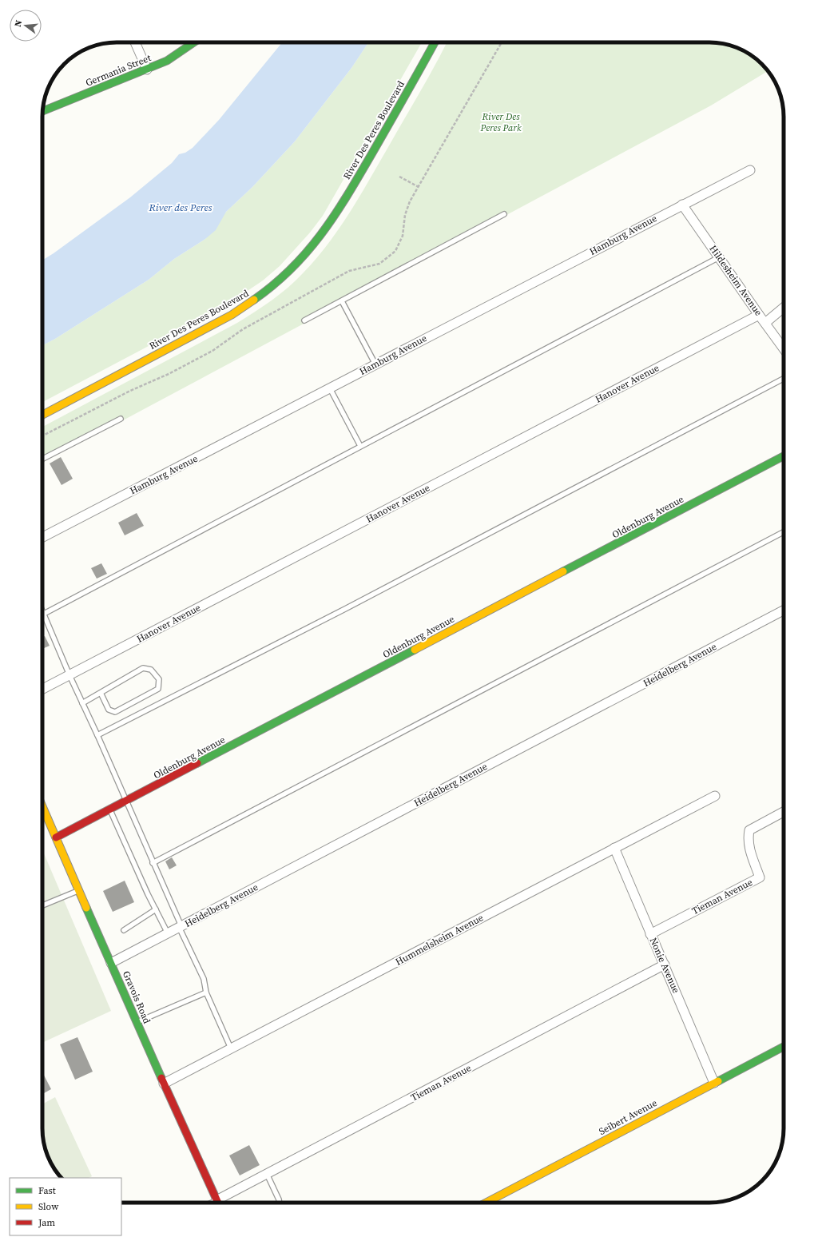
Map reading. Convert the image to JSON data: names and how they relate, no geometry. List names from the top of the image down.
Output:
{
  "streets": {
    "main road": [
      "Germania Street",
      "River Des Peres Boulevard",
      "Oldenburg Avenue",
      "Gravois Road",
      "Seibert Avenue"
    ],
    "street": [
      "Hamburg Avenue",
      "Hildesheim Avenue",
      "Hanover Avenue",
      "Heidelberg Avenue",
      "Tieman Avenue",
      "Hummelsheim Avenue",
      "Nonie Avenue"
    ]
  },
  "crossings": [
    ["Hamburg Avenue", "Hildesheim Avenue"],
    ["Hildesheim Avenue", "Hanover Avenue"],
    ["Oldenburg Avenue", "Gravois Road"],
    ["Heidelberg Avenue", "Gravois Road"],
    ["Tieman Avenue", "Nonie Avenue"],
    ["Hummelsheim Avenue", "Nonie Avenue"],
    ["Hummelsheim Avenue", "Gravois Road"],
    ["Nonie Avenue", "Seibert Avenue"]
  ],
  "water": ["River des Peres"],
  "parks": ["River Des Peres Park"],
  "legend": ["Fast", "Slow", "Jam"],
  "north": "left"
}
